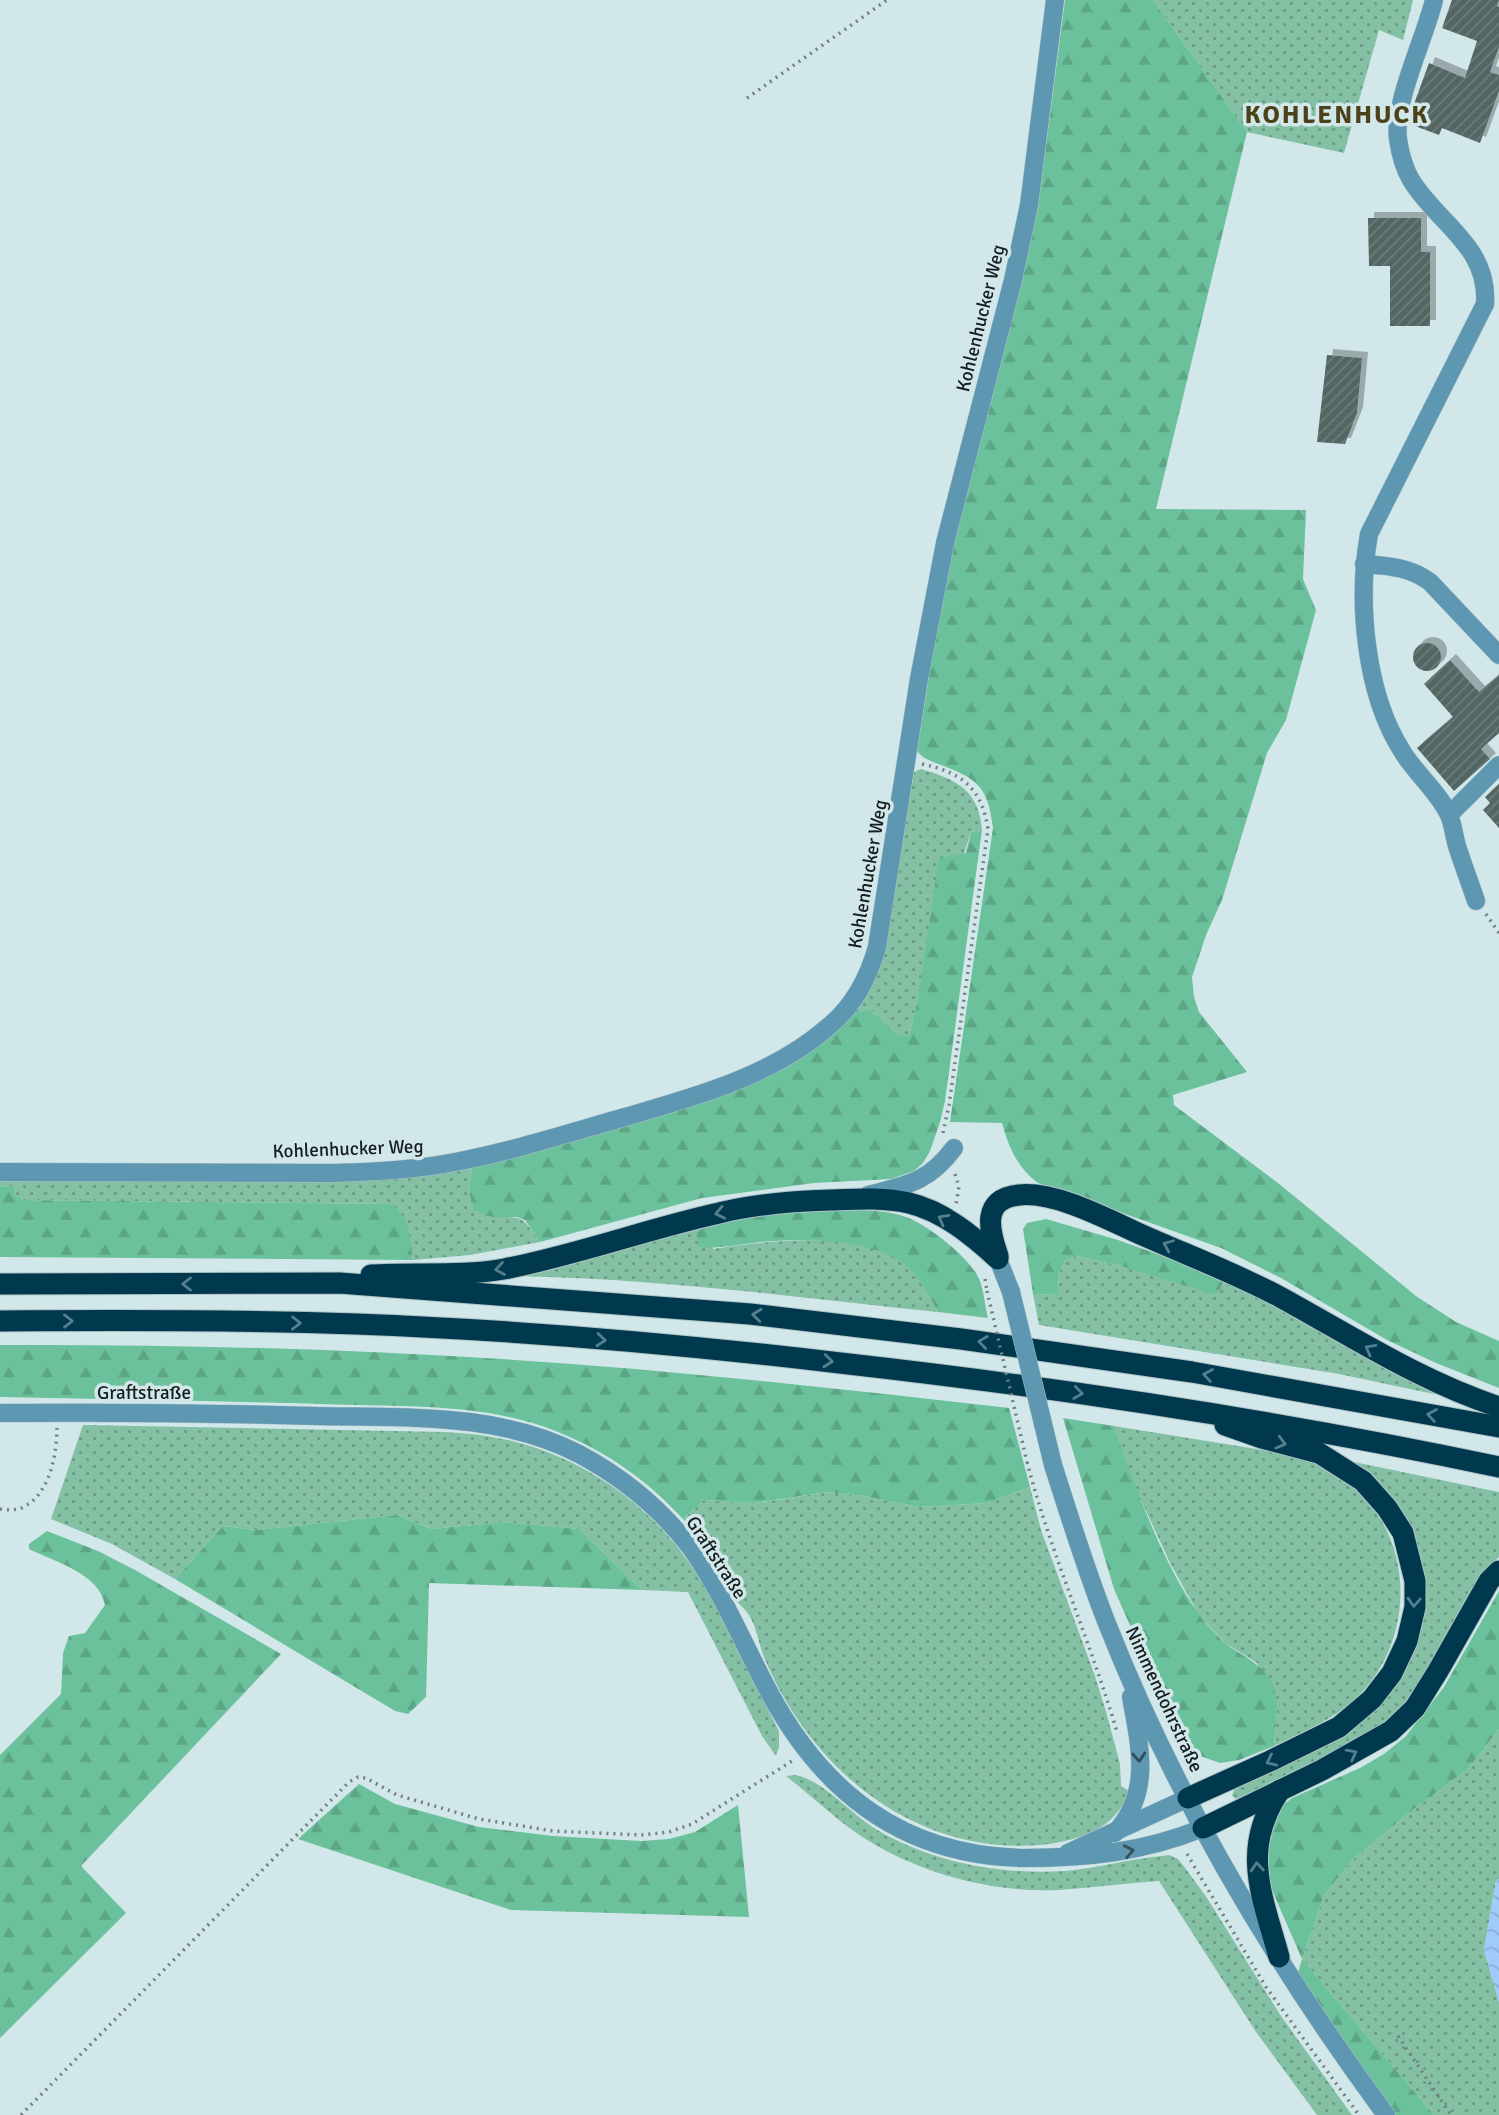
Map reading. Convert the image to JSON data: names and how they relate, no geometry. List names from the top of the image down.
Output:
{
  "streets": {
    "street": ["Kohlenhucker Weg", "Graftstraße", "Nimmendohrstraße"]
  },
  "crossings": [
    ["Graftstraße", "Nimmendohrstraße"]
  ],
  "districts": ["KOHLENHUCK"]
}
